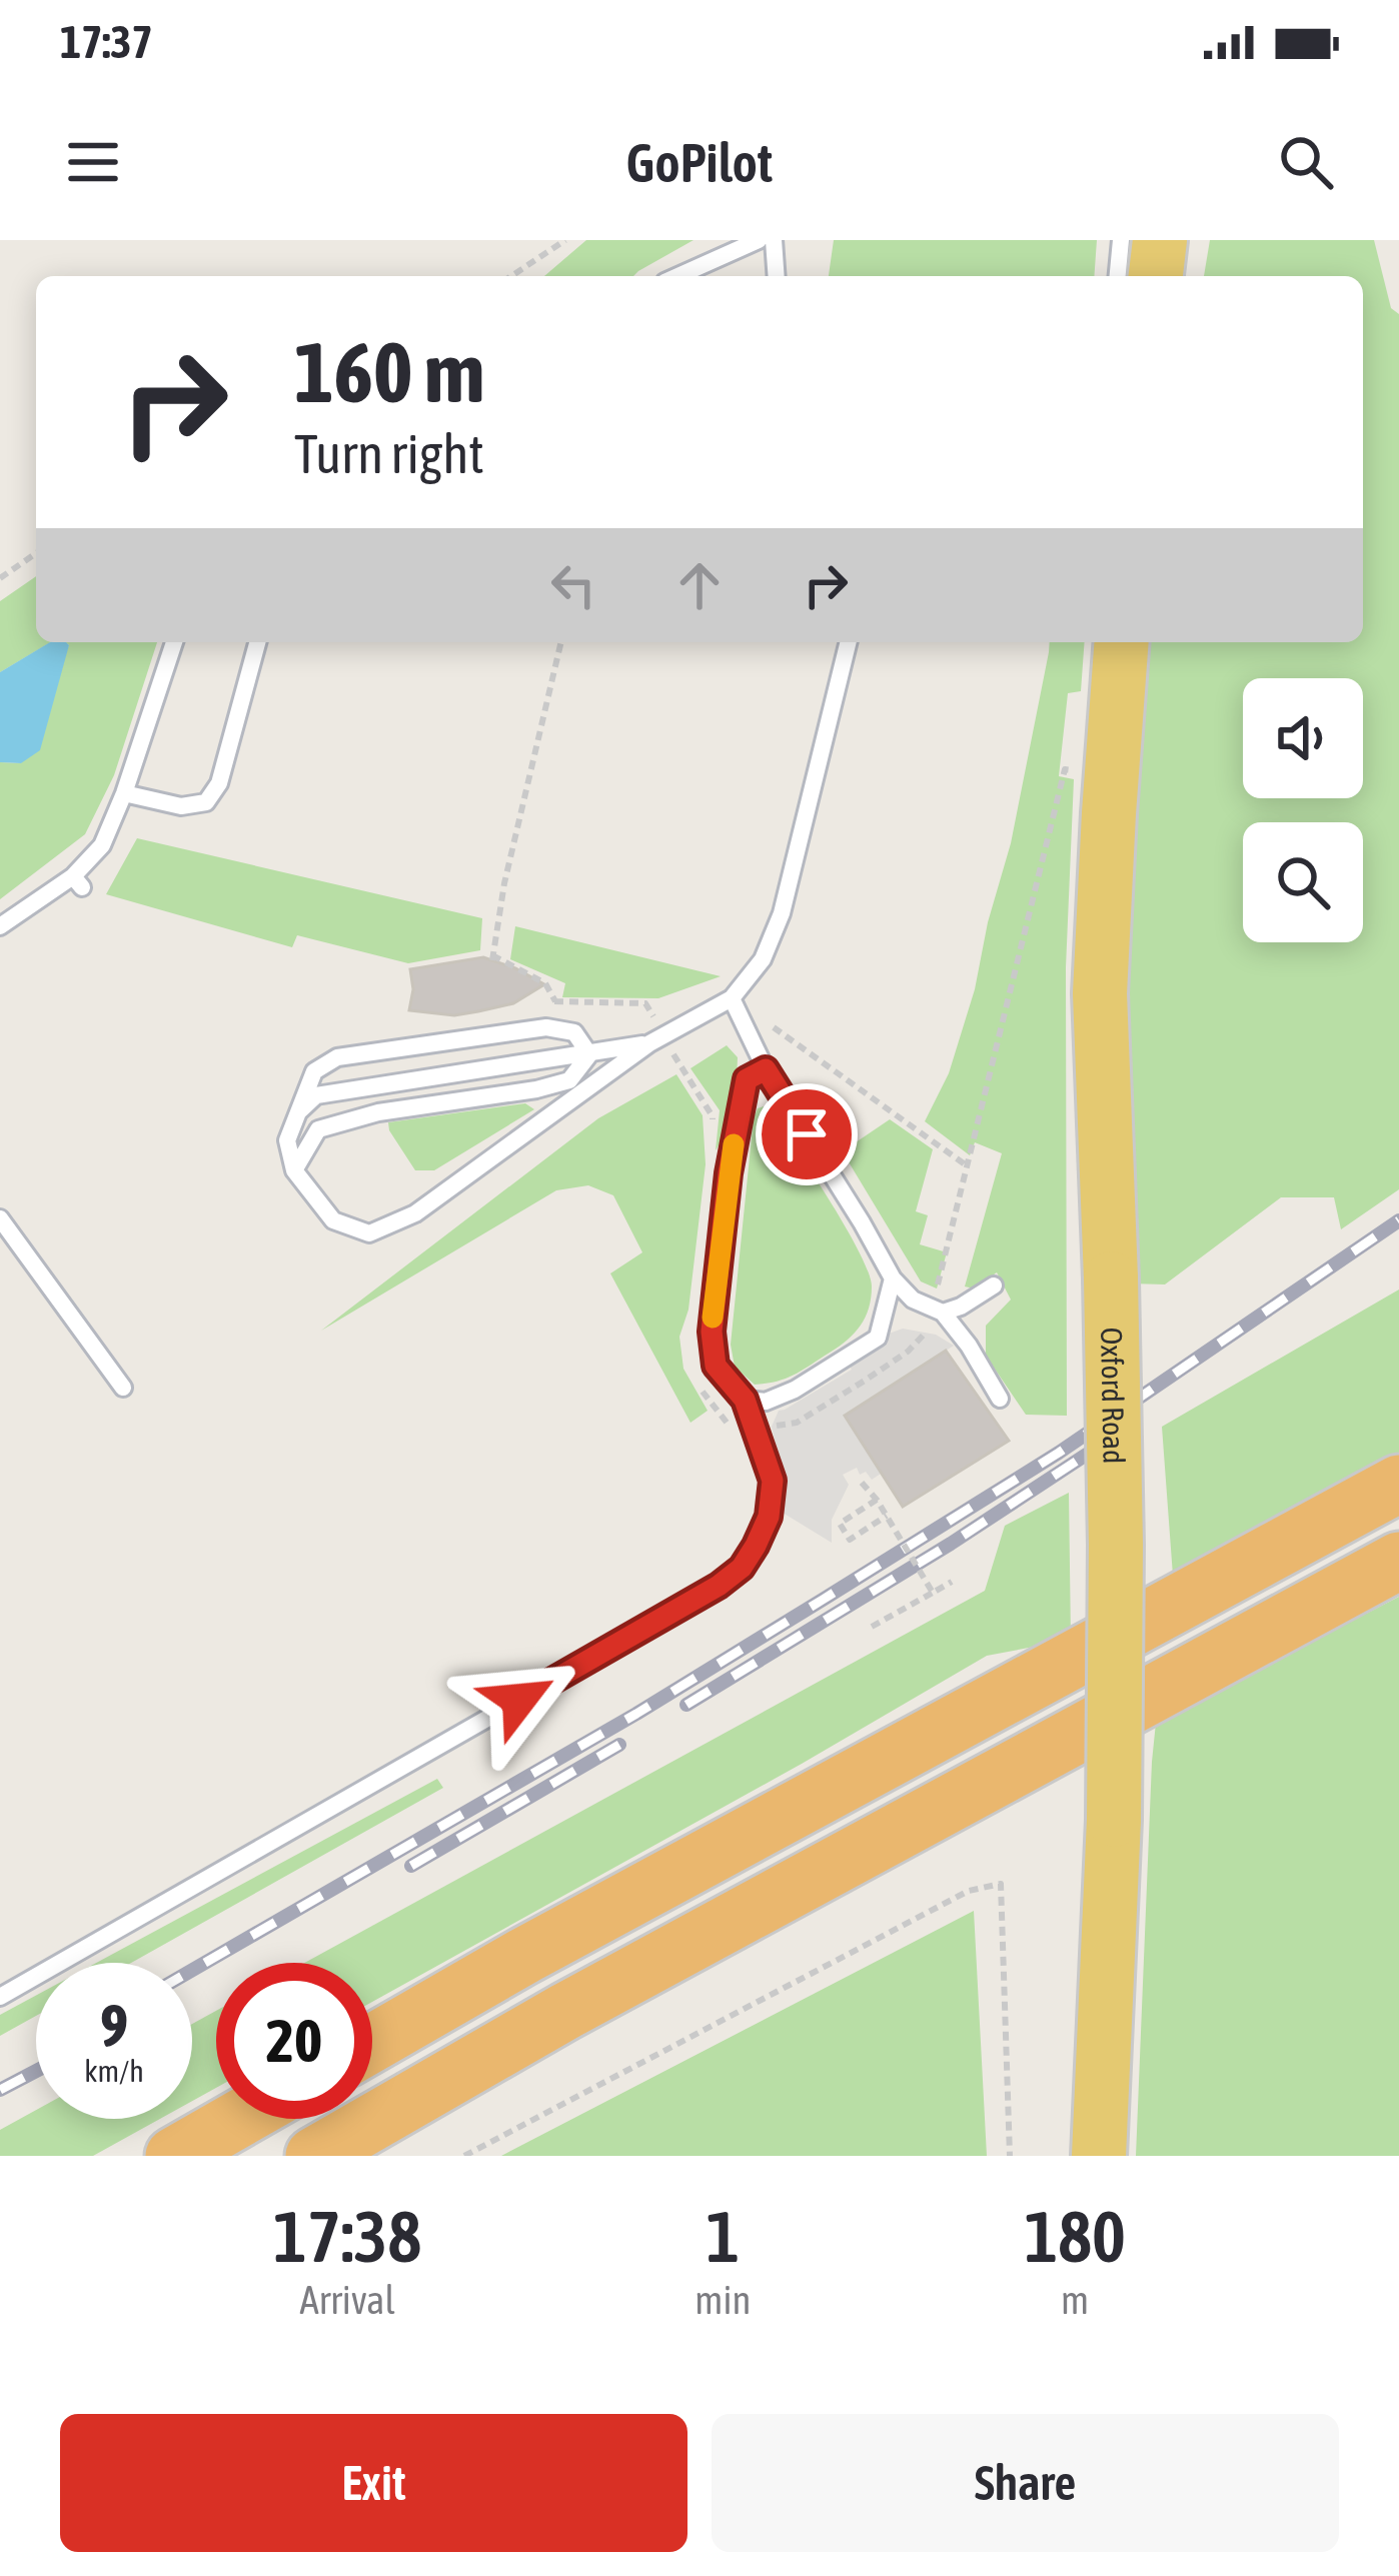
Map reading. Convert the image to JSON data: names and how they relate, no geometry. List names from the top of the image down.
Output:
{
  "streets": {
    "main road": ["Oxford Road"]
  },
  "page": {
    "status": "17:37",
    "header": "GoPilot",
    "turn": ["160 m", "Turn right"],
    "speed": "9 km/h",
    "limit": "20",
    "eta": [
      "17:38",
      "Arrival",
      "1",
      "min",
      "180",
      "m"
    ],
    "buttons": ["Exit", "Share"]
  }
}
